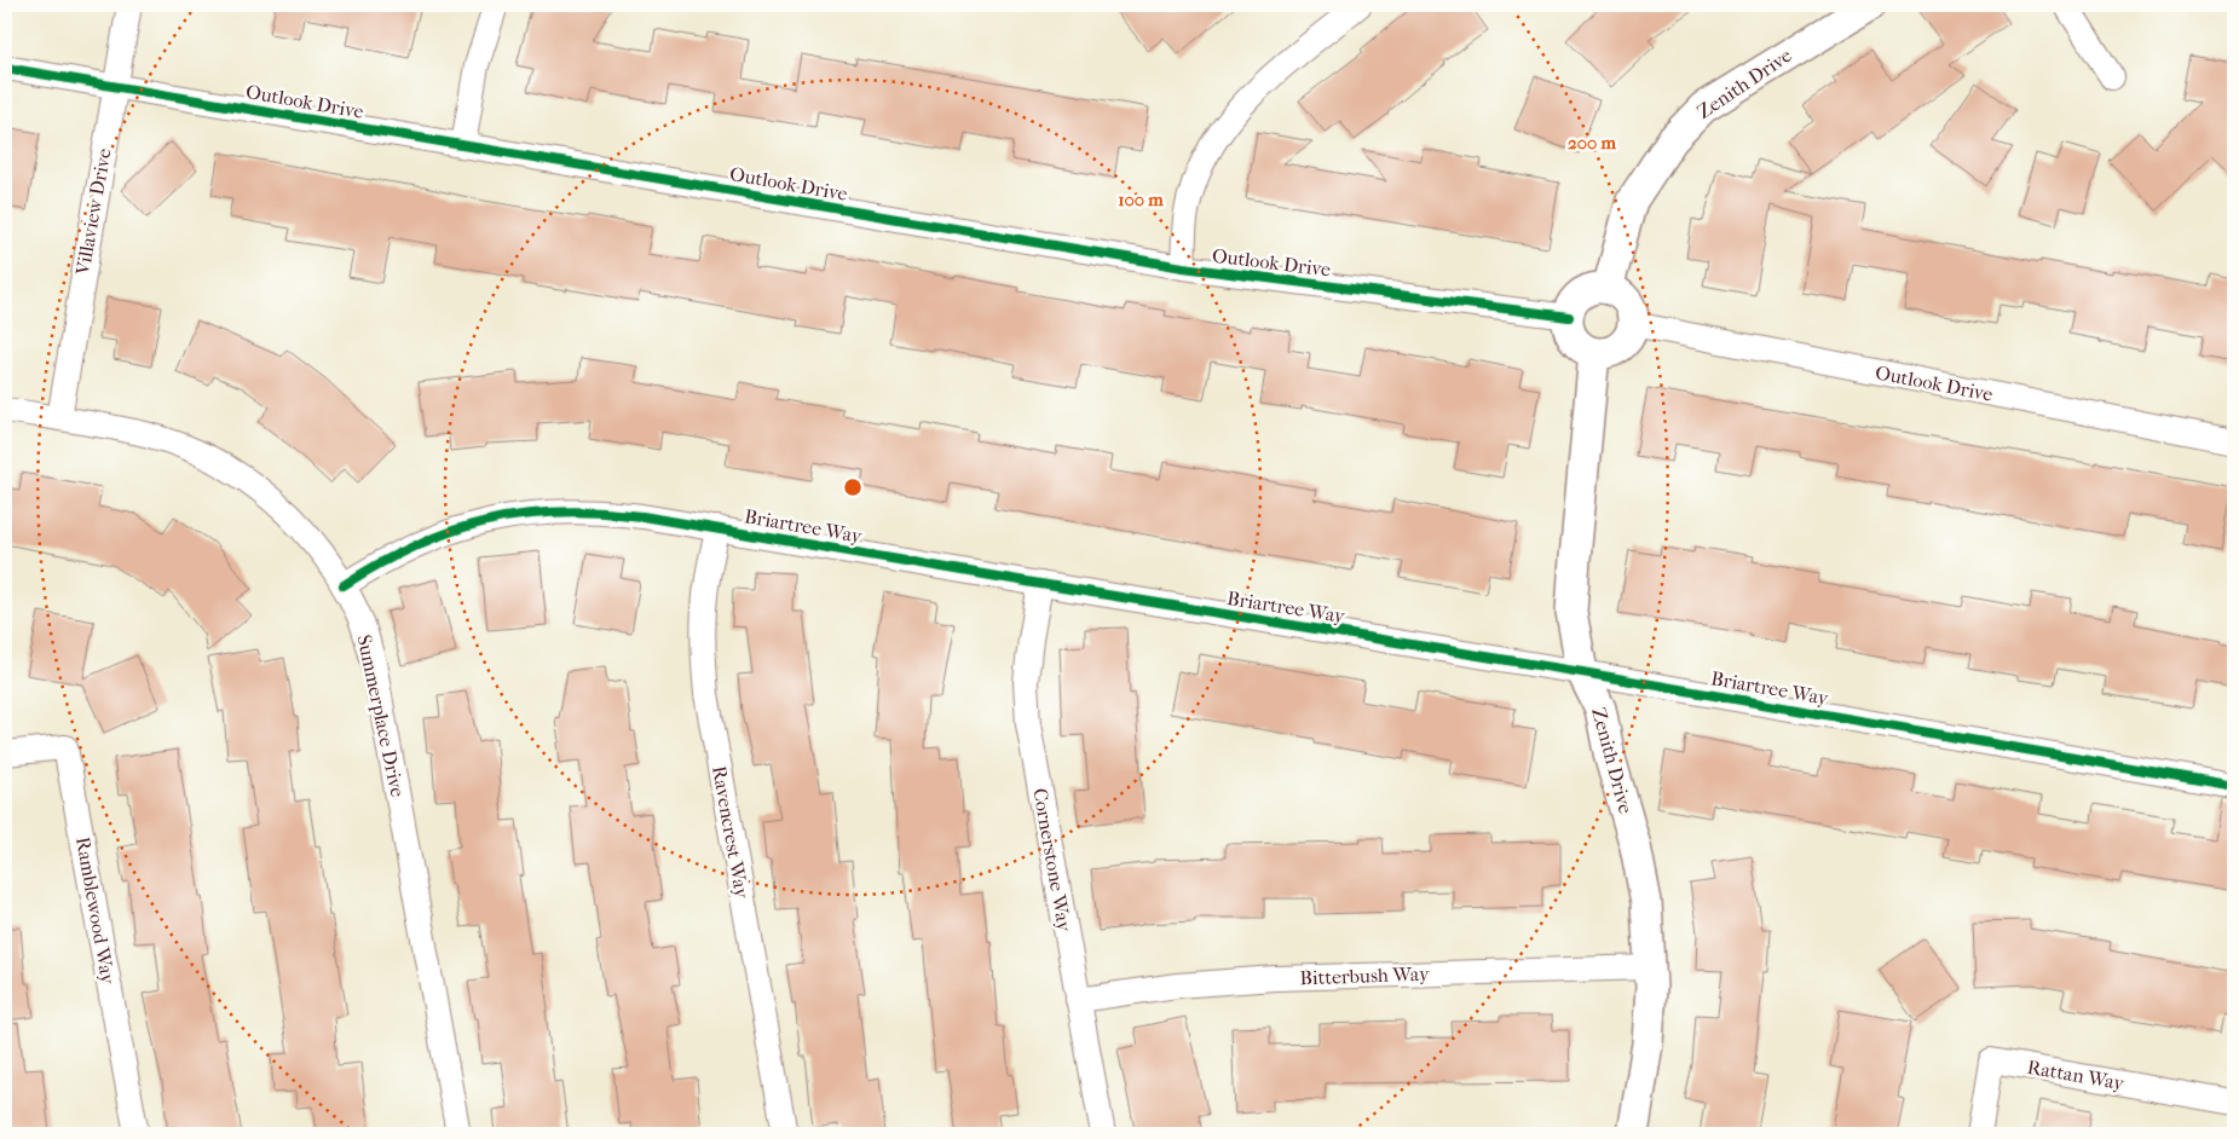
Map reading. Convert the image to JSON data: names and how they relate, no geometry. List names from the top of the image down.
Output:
{
  "streets": {
    "street": [
      "Zenith Drive",
      "Outlook Drive",
      "Villaview Drive",
      "Briartree Way",
      "Summerplace Drive",
      "Ravencrest Way",
      "Cornerstone Way",
      "Ramblewood Way",
      "Bitterbush Way",
      "Rattan Way"
    ]
  },
  "crossings": [
    ["Zenith Drive", "Outlook Drive"],
    ["Zenith Drive", "Briartree Way"],
    ["Zenith Drive", "Bitterbush Way"],
    ["Outlook Drive", "Villaview Drive"],
    ["Villaview Drive", "Summerplace Drive"],
    ["Briartree Way", "Summerplace Drive"],
    ["Briartree Way", "Ravencrest Way"],
    ["Briartree Way", "Cornerstone Way"],
    ["Cornerstone Way", "Bitterbush Way"]
  ],
  "rings": ["200 m", "100 m"]
}
